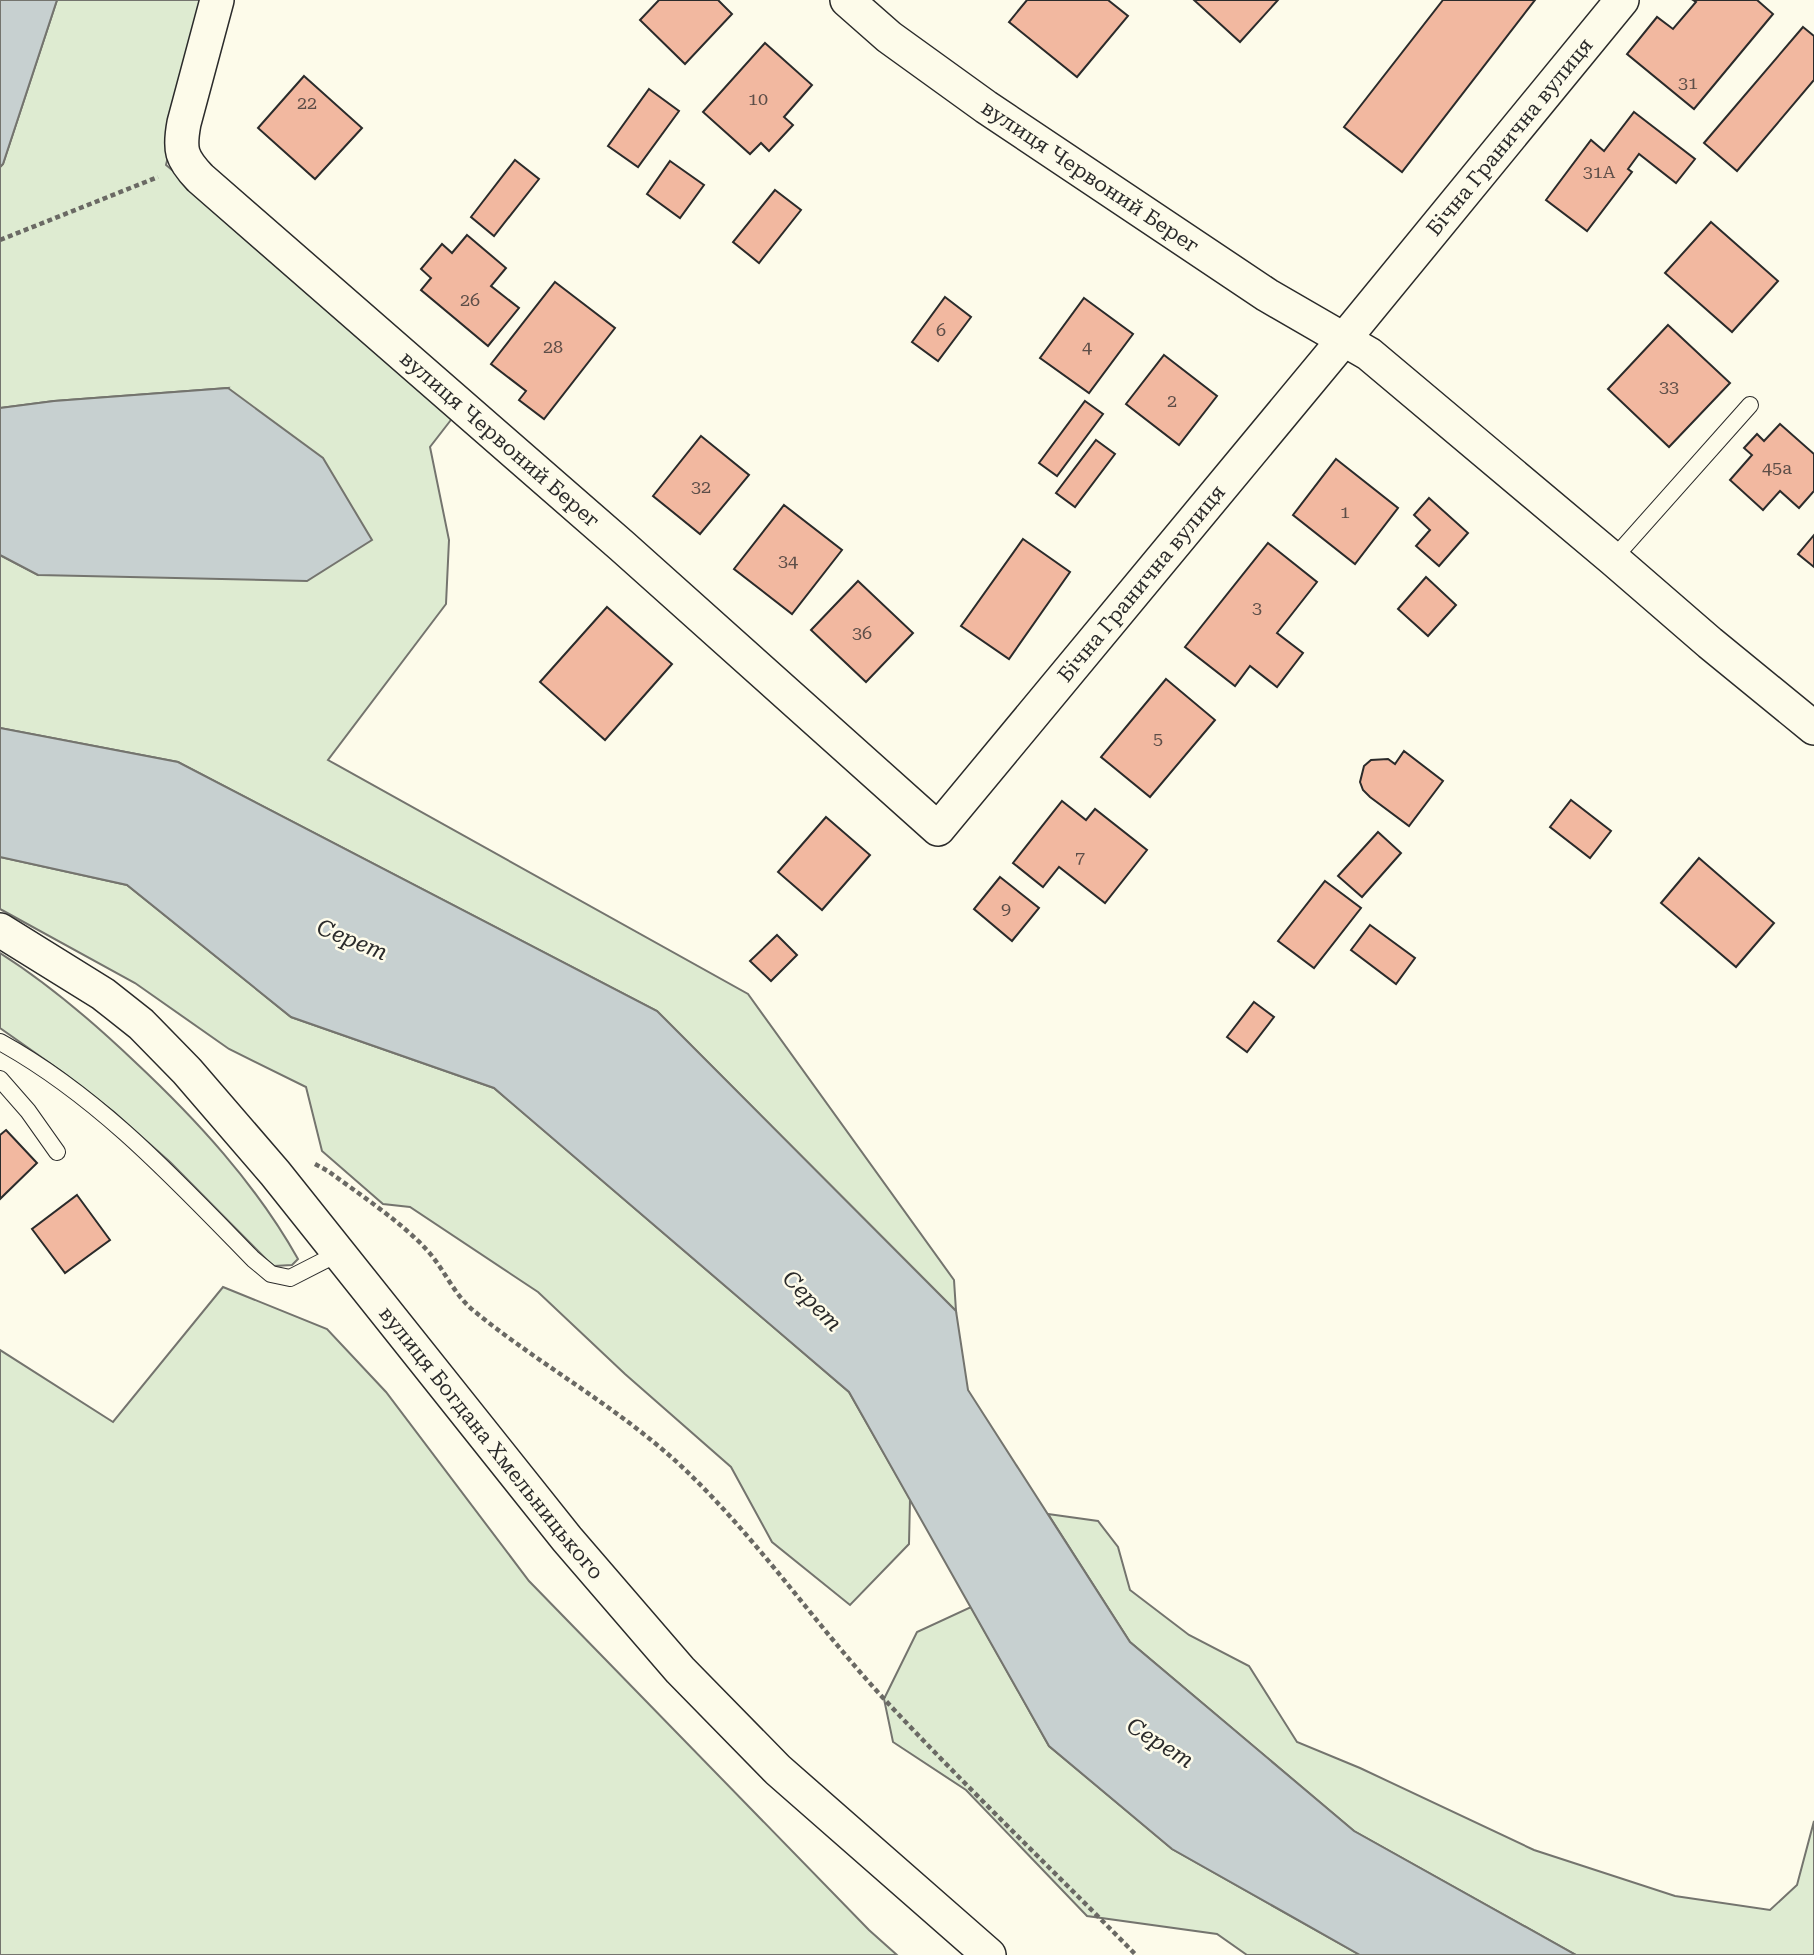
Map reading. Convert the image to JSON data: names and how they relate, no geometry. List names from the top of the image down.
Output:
{
  "streets": {
    "street": ["Бічна Гранична вулиця", "вулиця Червоний Берег", "вулиця Богдана Хмельницького"]
  },
  "crossings": [
    ["Бічна Гранична вулиця", "вулиця Червоний Берег"]
  ],
  "water": ["Серет"],
  "house_numbers": [
    "31",
    "10",
    "22",
    "31А",
    "26",
    "6",
    "28",
    "4",
    "33",
    "2",
    "45а",
    "32",
    "1",
    "34",
    "3",
    "36",
    "5",
    "7",
    "9"
  ]
}
